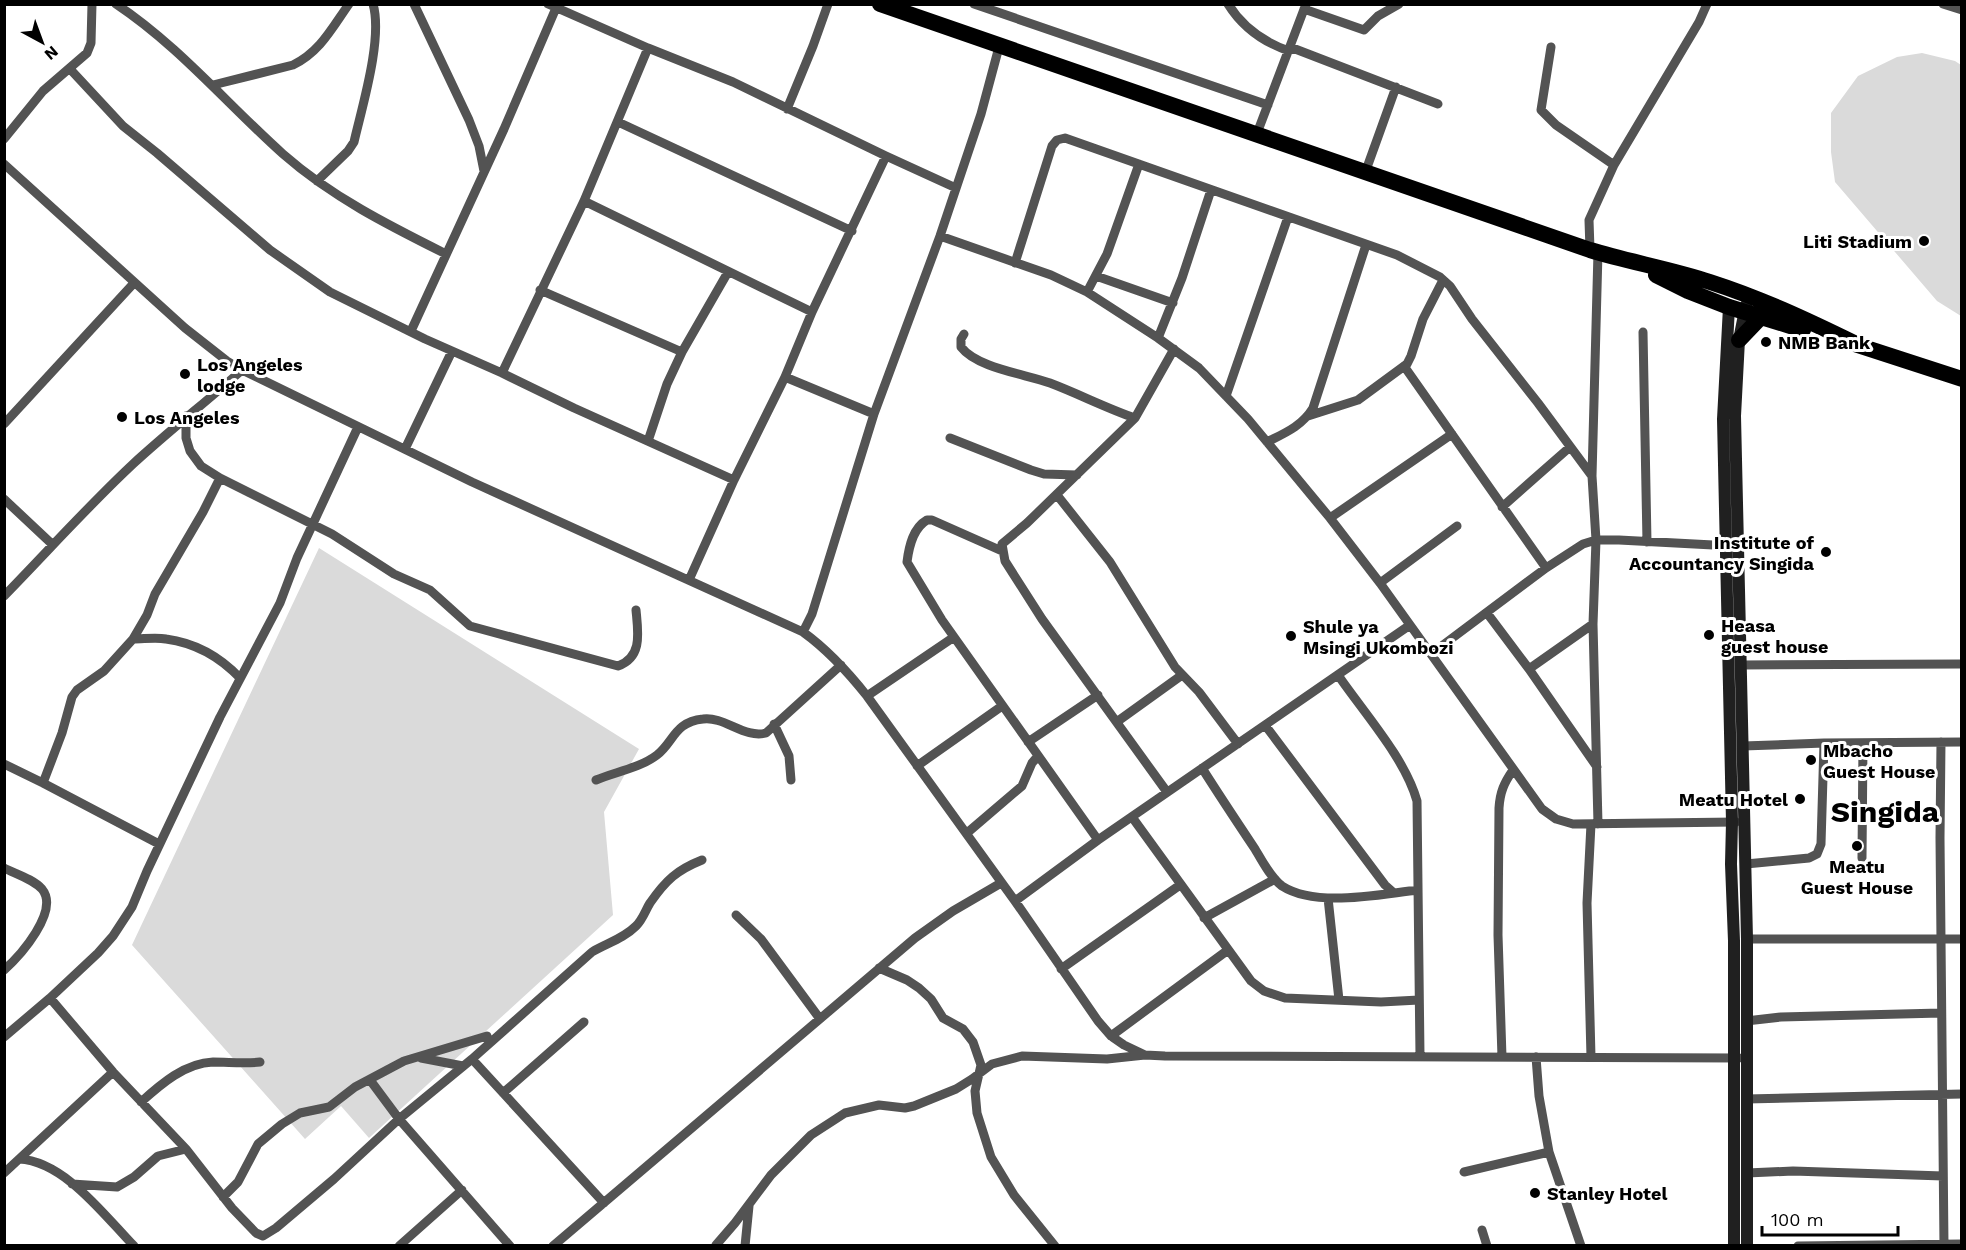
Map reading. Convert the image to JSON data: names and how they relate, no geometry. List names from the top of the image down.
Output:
{
  "districts": ["Singida"],
  "places": [
    "Liti Stadium",
    "NMB Bank",
    "Los Angeles lodge",
    "Los Angeles",
    "Institute of Accountancy Singida",
    "Heasa guest house",
    "Shule ya Msingi Ukombozi",
    "Mbacho Guest House",
    "Meatu Hotel",
    "Meatu Guest House",
    "Stanley Hotel"
  ],
  "scale_bar": "100 m",
  "north": "bottom right"
}
